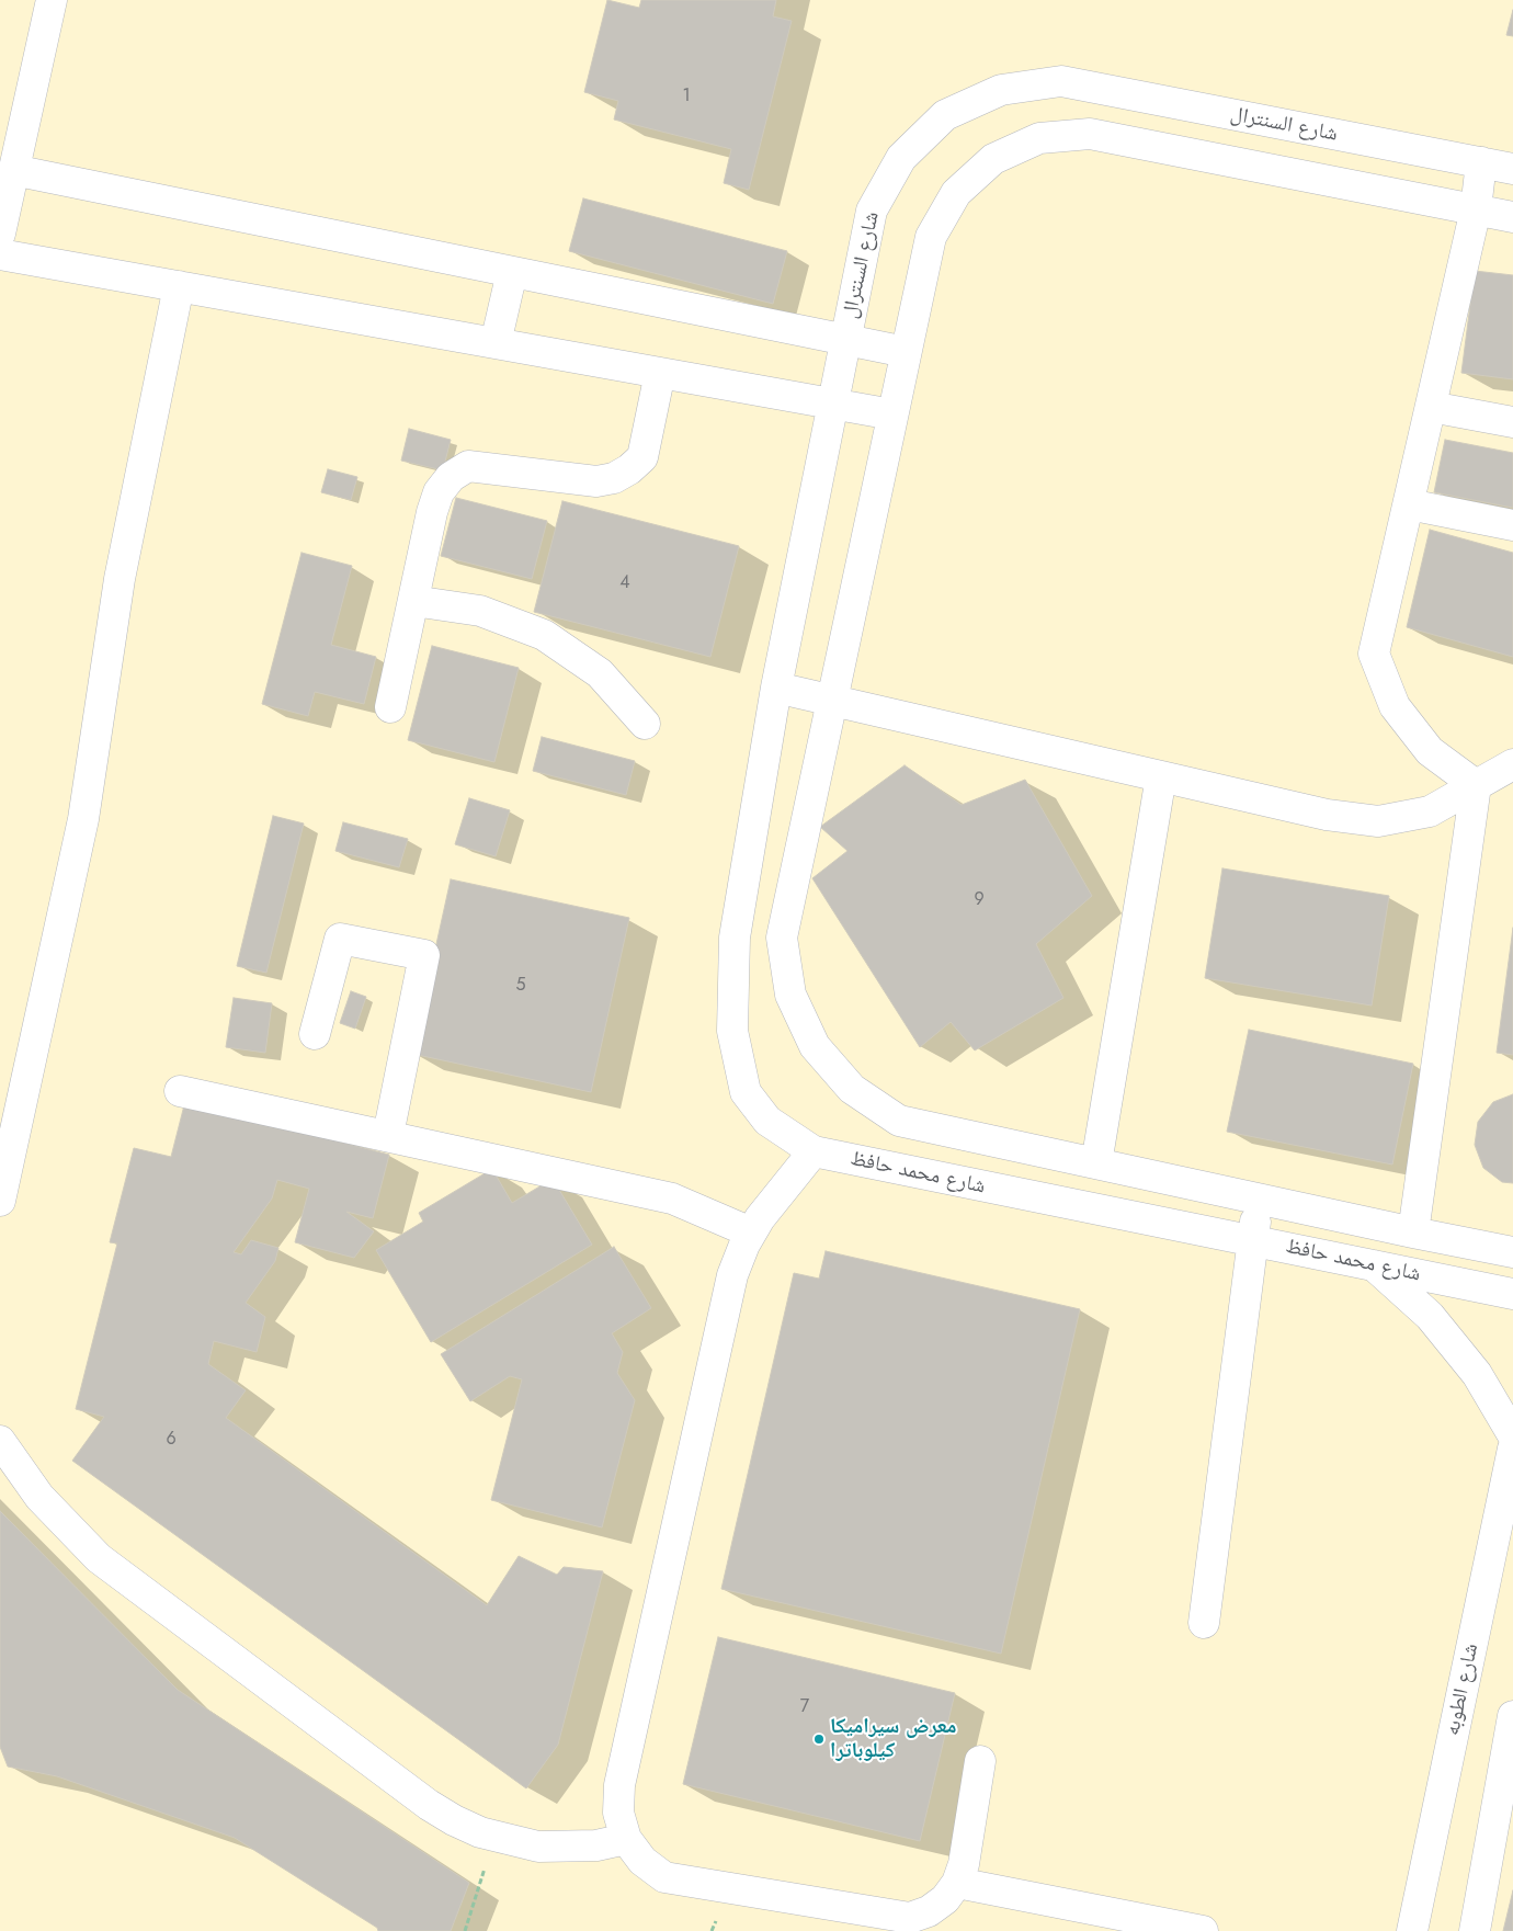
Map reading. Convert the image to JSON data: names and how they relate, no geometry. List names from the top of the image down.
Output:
{
  "streets": {
    "street": ["شارع السنترال", "شارع محمد حافظ", "شارع الطوبه"]
  },
  "crossings": [
    ["شارع السنترال", "شارع محمد حافظ"]
  ],
  "places": ["معرض سيراميكا كيلوباترا"],
  "house_numbers": [
    "1",
    "4",
    "9",
    "5",
    "6",
    "7"
  ]
}
